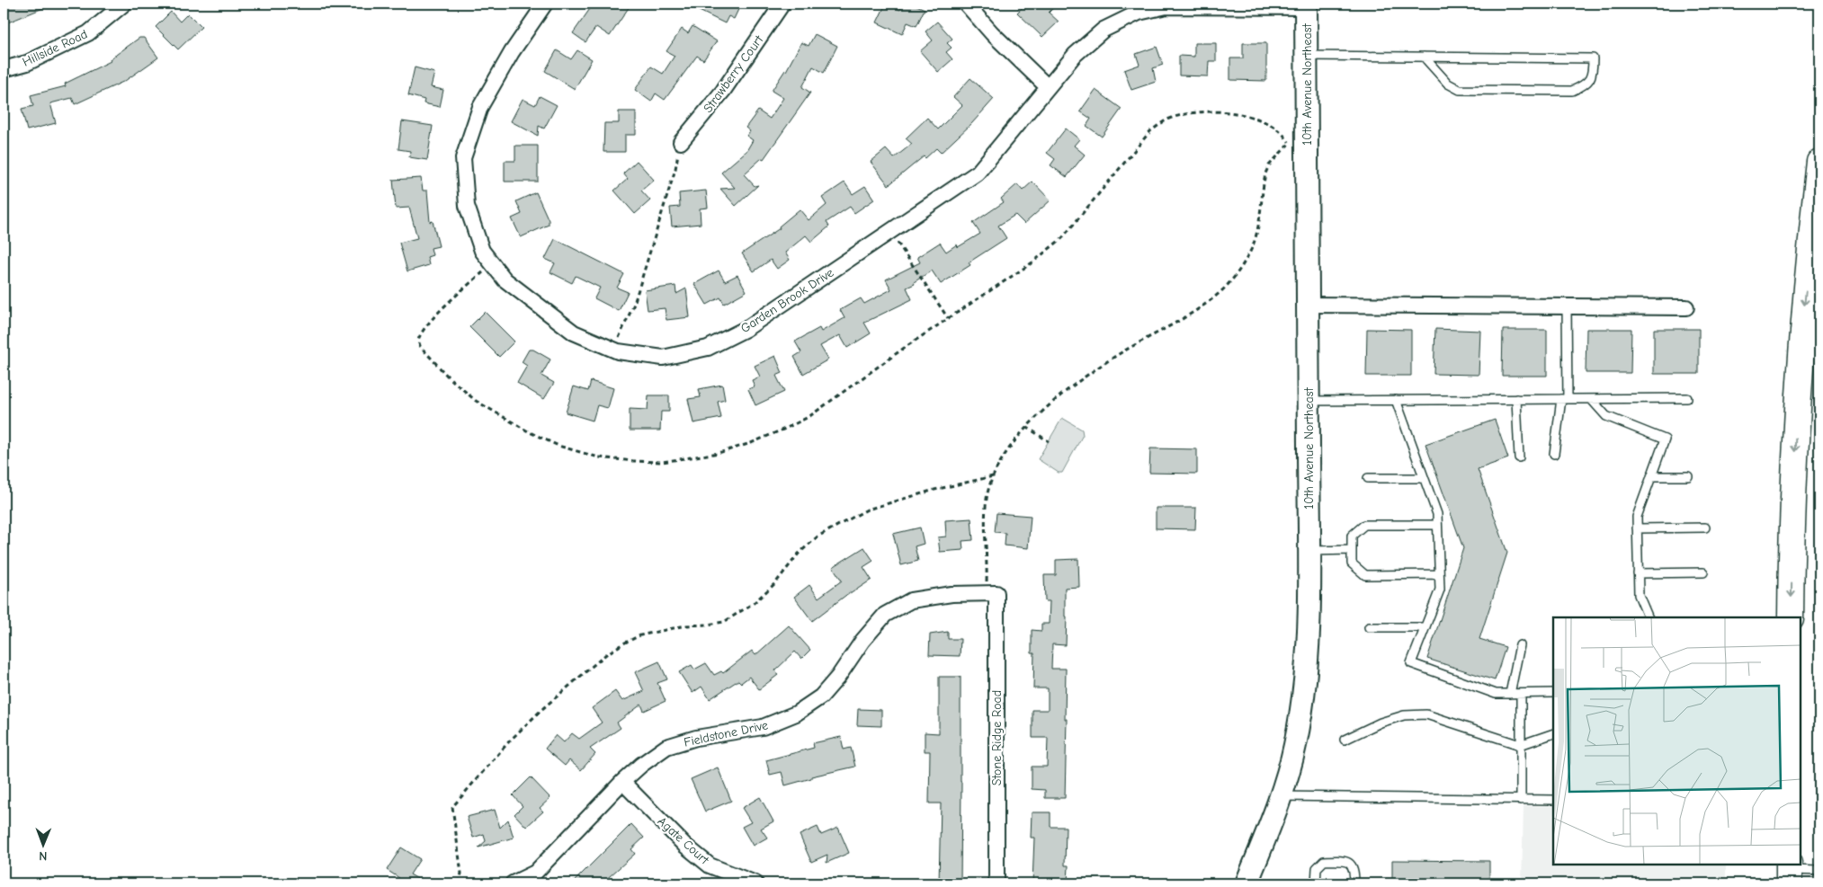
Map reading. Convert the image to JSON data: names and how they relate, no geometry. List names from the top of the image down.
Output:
{
  "streets": {
    "street": [
      "Hillside Road",
      "Strawberry Court",
      "10th Avenue Northeast",
      "Garden Brook Drive",
      "Fieldstone Drive",
      "Stone Ridge Road",
      "Agate Court"
    ]
  },
  "crossings": [
    ["10th Avenue Northeast", "Garden Brook Drive"],
    ["Fieldstone Drive", "Stone Ridge Road"],
    ["Fieldstone Drive", "Agate Court"]
  ],
  "north": "bottom"
}
